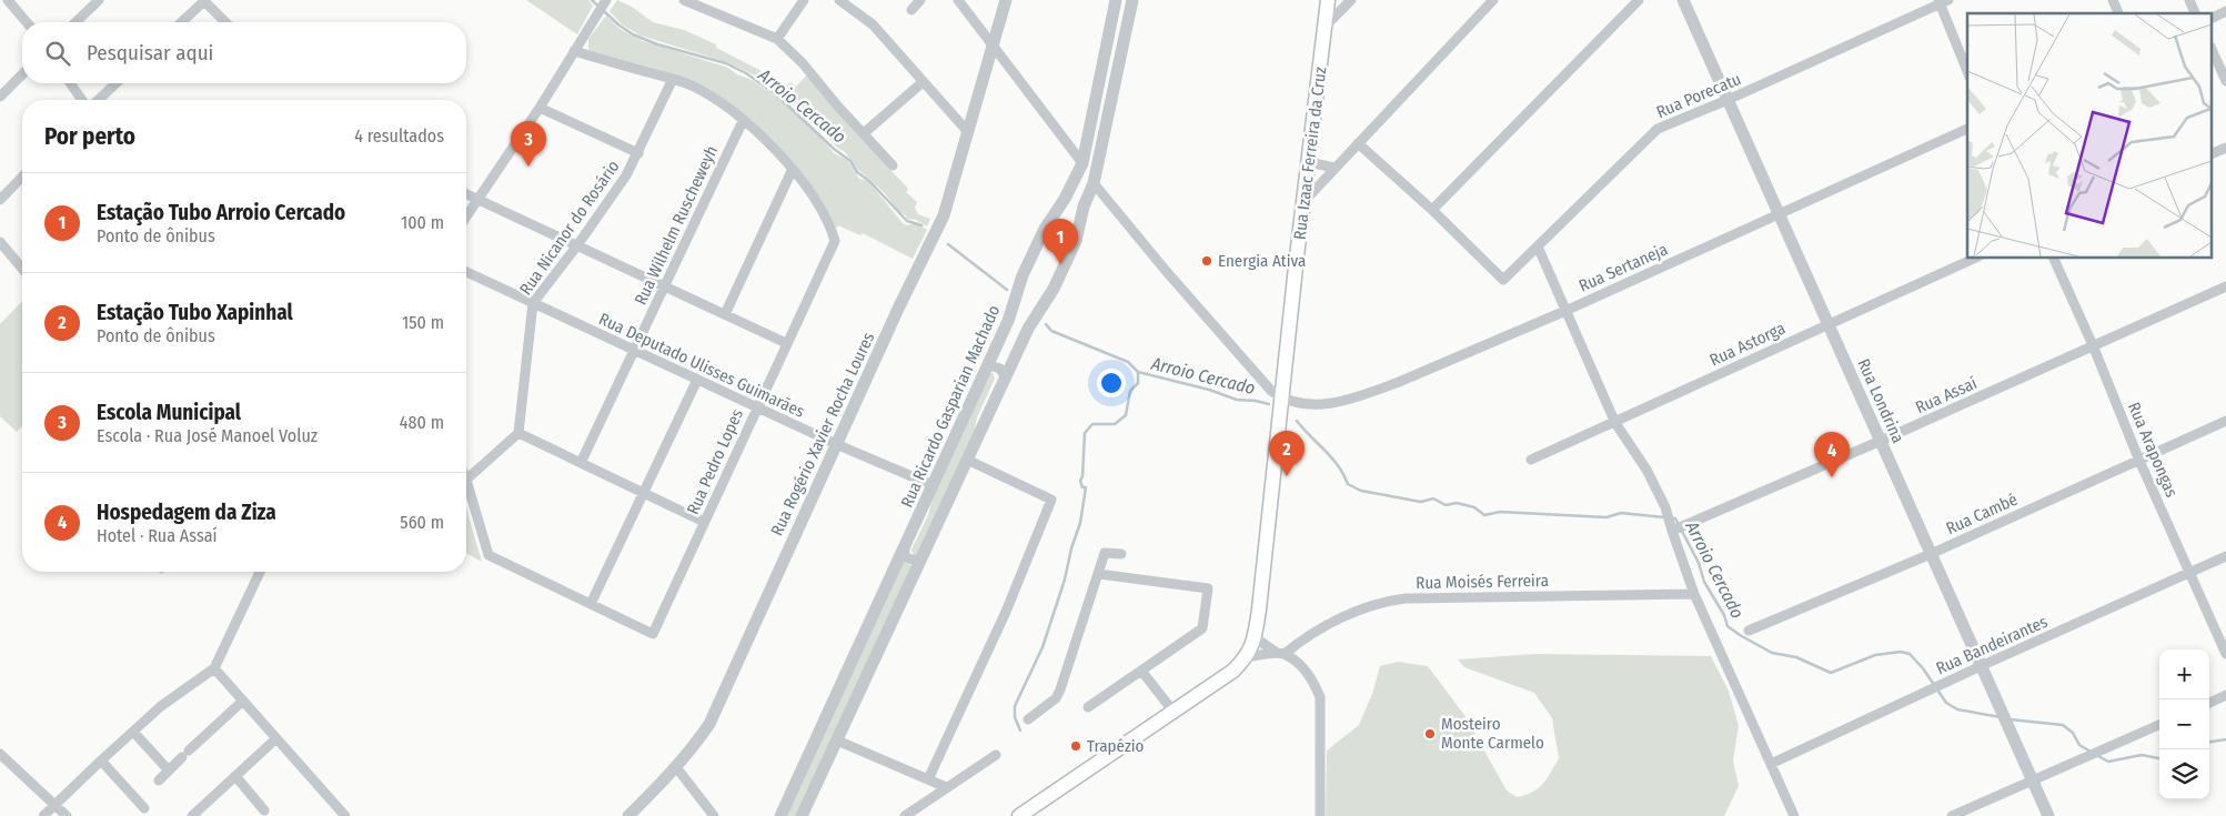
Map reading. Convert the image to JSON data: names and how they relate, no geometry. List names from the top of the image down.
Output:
{
  "streets": {
    "main road": ["Rua Izaac Ferreira da Cruz"],
    "street": [
      "Rua Porecatu",
      "Rua Wilhelm Ruscheweyh",
      "Rua Nicanor do Rosário",
      "Rua Sertaneja",
      "Rua Astorga",
      "Rua Deputado Ulisses Guimarães",
      "Rua Assaí",
      "Rua Londrina",
      "Rua Ricardo Gasparian Machado",
      "Rua Rogério Xavier Rocha Loures",
      "Rua Arapongas",
      "Rua Pedro Lopes",
      "Rua Cambé",
      "Rua Moisés Ferreira",
      "Rua Bandeirantes"
    ]
  },
  "crossings": [
    ["Rua Porecatu", "Rua Londrina"],
    ["Rua Izaac Ferreira da Cruz", "Rua Sertaneja"],
    ["Rua Wilhelm Ruscheweyh", "Rua Deputado Ulisses Guimarães"],
    ["Rua Nicanor do Rosário", "Rua Deputado Ulisses Guimarães"],
    ["Rua Sertaneja", "Rua Londrina"],
    ["Rua Astorga", "Rua Londrina"],
    ["Rua Deputado Ulisses Guimarães", "Rua Ricardo Gasparian Machado"],
    ["Rua Deputado Ulisses Guimarães", "Rua Rogério Xavier Rocha Loures"],
    ["Rua Deputado Ulisses Guimarães", "Rua Pedro Lopes"],
    ["Rua Assaí", "Rua Londrina"],
    ["Rua Assaí", "Rua Arapongas"],
    ["Rua Londrina", "Rua Cambé"],
    ["Rua Londrina", "Rua Bandeirantes"],
    ["Rua Arapongas", "Rua Cambé"],
    ["Rua Arapongas", "Rua Bandeirantes"]
  ],
  "water": ["Arroio Cercado"],
  "places": ["Energia Ativa", "Mosteiro Monte Carmelo", "Trapézio"],
  "page": {
    "search": "Pesquisar aqui",
    "heading": ["Por perto", "4 resultados"],
    "pins": [
      "3",
      "1",
      "2",
      "4"
    ],
    "list": [
      {
        "mark": "1",
        "name": "Estação Tubo Arroio Cercado",
        "note": "Ponto de ônibus",
        "value": "100 m"
      },
      {
        "mark": "2",
        "name": "Estação Tubo Xapinhal",
        "note": "Ponto de ônibus",
        "value": "150 m"
      },
      {
        "mark": "3",
        "name": "Escola Municipal",
        "note": "Escola · Rua José Manoel Voluz",
        "value": "480 m"
      },
      {
        "mark": "4",
        "name": "Hospedagem da Ziza",
        "note": "Hotel · Rua Assaí",
        "value": "560 m"
      }
    ],
    "map_buttons": ["+", "−"]
  }
}
